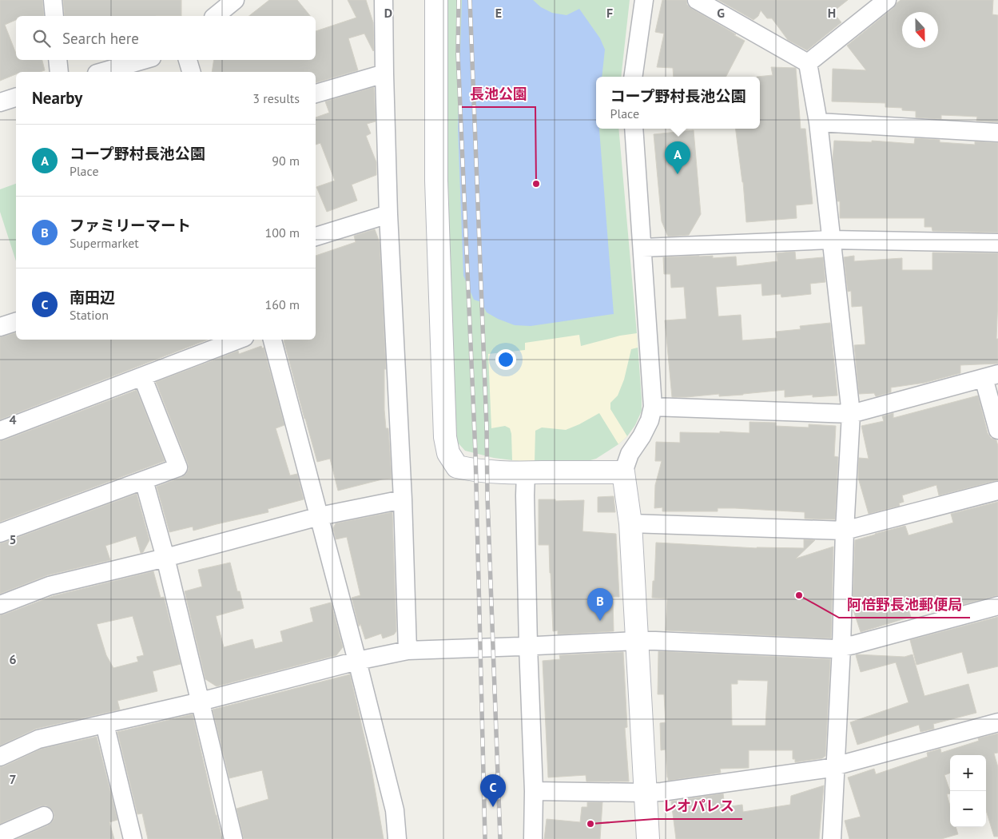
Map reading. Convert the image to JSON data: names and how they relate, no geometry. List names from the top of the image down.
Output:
{
  "places": ["長池公園", "阿倍野長池郵便局", "レオパレス"],
  "north": "bottom",
  "page": {
    "search": "Search here",
    "heading": ["Nearby", "3 results"],
    "popup": ["コープ野村長池公園", "Place"],
    "list": [
      {
        "mark": "A",
        "name": "コープ野村長池公園",
        "note": "Place",
        "value": "90 m"
      },
      {
        "mark": "B",
        "name": "ファミリーマート",
        "note": "Supermarket",
        "value": "100 m"
      },
      {
        "mark": "C",
        "name": "南田辺",
        "note": "Station",
        "value": "160 m"
      }
    ],
    "pins": ["A", "B", "C"],
    "map_buttons": ["+", "−"]
  },
  "grid": {
    "columns": [
      "D",
      "E",
      "F",
      "G",
      "H"
    ],
    "rows": [
      "4",
      "5",
      "6",
      "7"
    ]
  }
}
